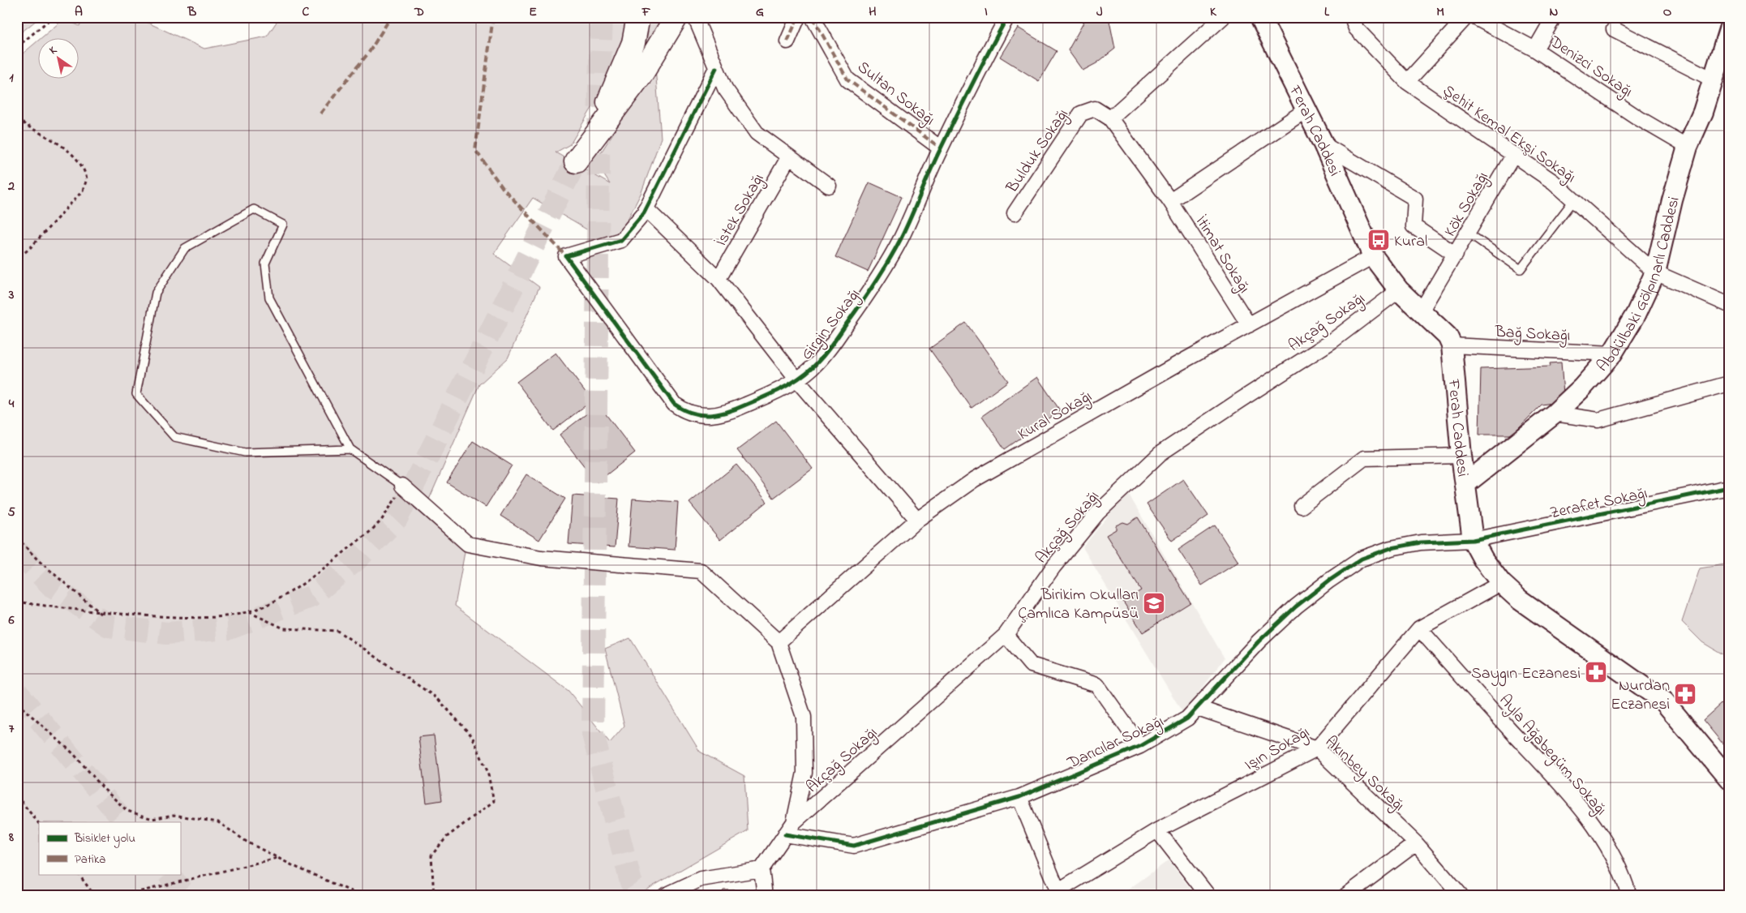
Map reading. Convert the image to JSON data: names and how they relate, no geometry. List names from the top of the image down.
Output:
{
  "streets": {
    "street": [
      "Denizci Sokağı",
      "Sultan Sokağı",
      "Ferah Caddesi",
      "Şehit Kemal Ekşi Sokağı",
      "Bulduk Sokağı",
      "Kök Sokağı",
      "İstek Sokağı",
      "İtimat Sokağı",
      "Abdülbaki Gölpınarlı Caddesi",
      "Akçağ Sokağı",
      "Girgin Sokağı",
      "Bağ Sokağı",
      "Kural Sokağı",
      "Zerafet Sokağı",
      "Darıcılar Sokağı",
      "Işın Sokağı",
      "Ayla Ağabegüm Sokağı",
      "Akınbey Sokağı"
    ]
  },
  "crossings": [
    ["Denizci Sokağı", "Abdülbaki Gölpınarlı Caddesi"],
    ["Sultan Sokağı", "Girgin Sokağı"],
    ["Ferah Caddesi", "Kök Sokağı"],
    ["Ferah Caddesi", "Abdülbaki Gölpınarlı Caddesi"],
    ["Ferah Caddesi", "Akçağ Sokağı"],
    ["Ferah Caddesi", "Bağ Sokağı"],
    ["Ferah Caddesi", "Kural Sokağı"],
    ["Ferah Caddesi", "Zerafet Sokağı"],
    ["Ferah Caddesi", "Darıcılar Sokağı"],
    ["Ferah Caddesi", "Işın Sokağı"],
    ["Şehit Kemal Ekşi Sokağı", "Kök Sokağı"],
    ["Şehit Kemal Ekşi Sokağı", "Abdülbaki Gölpınarlı Caddesi"],
    ["Bulduk Sokağı", "İtimat Sokağı"],
    ["İtimat Sokağı", "Kural Sokağı"],
    ["Abdülbaki Gölpınarlı Caddesi", "Bağ Sokağı"],
    ["Zerafet Sokağı", "Darıcılar Sokağı"],
    ["Darıcılar Sokağı", "Akınbey Sokağı"],
    ["Işın Sokağı", "Ayla Ağabegüm Sokağı"],
    ["Işın Sokağı", "Akınbey Sokağı"]
  ],
  "places": {
    "bus stop": ["Kural"],
    "school or university": ["Birikim Okulları Çamlıca Kampüsü"],
    "pharmacy": ["Saygın Eczanesi", "Nurdan Eczanesi"]
  },
  "legend": ["Bisiklet yolu", "Patika"],
  "north": "top left",
  "grid": {
    "columns": [
      "A",
      "B",
      "C",
      "D",
      "E",
      "F",
      "G",
      "H",
      "I",
      "J",
      "K",
      "L",
      "M",
      "N",
      "O"
    ],
    "rows": [
      "1",
      "2",
      "3",
      "4",
      "5",
      "6",
      "7",
      "8"
    ]
  }
}
